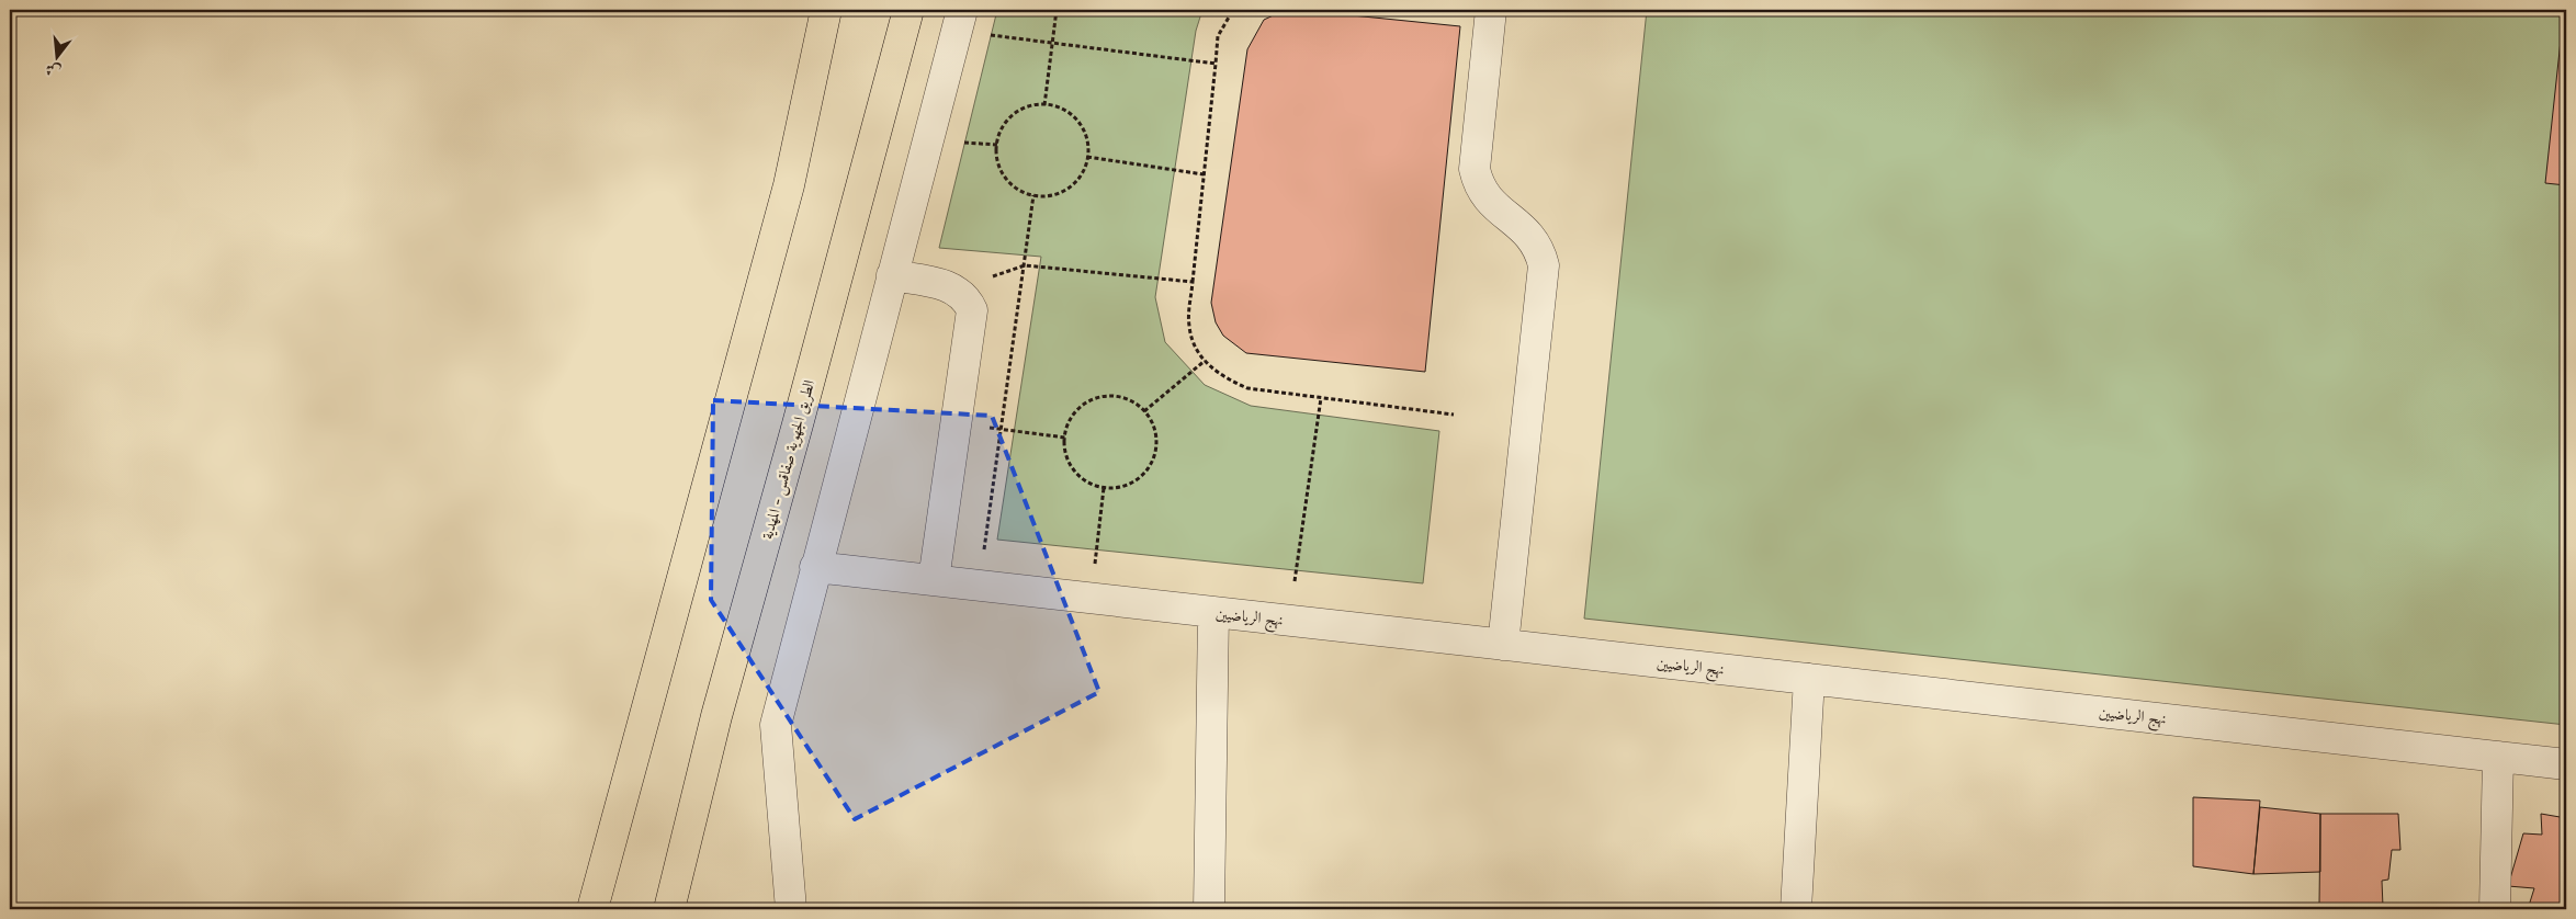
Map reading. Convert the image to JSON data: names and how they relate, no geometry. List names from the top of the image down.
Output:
{
  "streets": {
    "main road": ["الطريق الجهوية صفاقس - المهدية"],
    "street": ["نهج الرياضيين"]
  },
  "north": "bottom"
}
